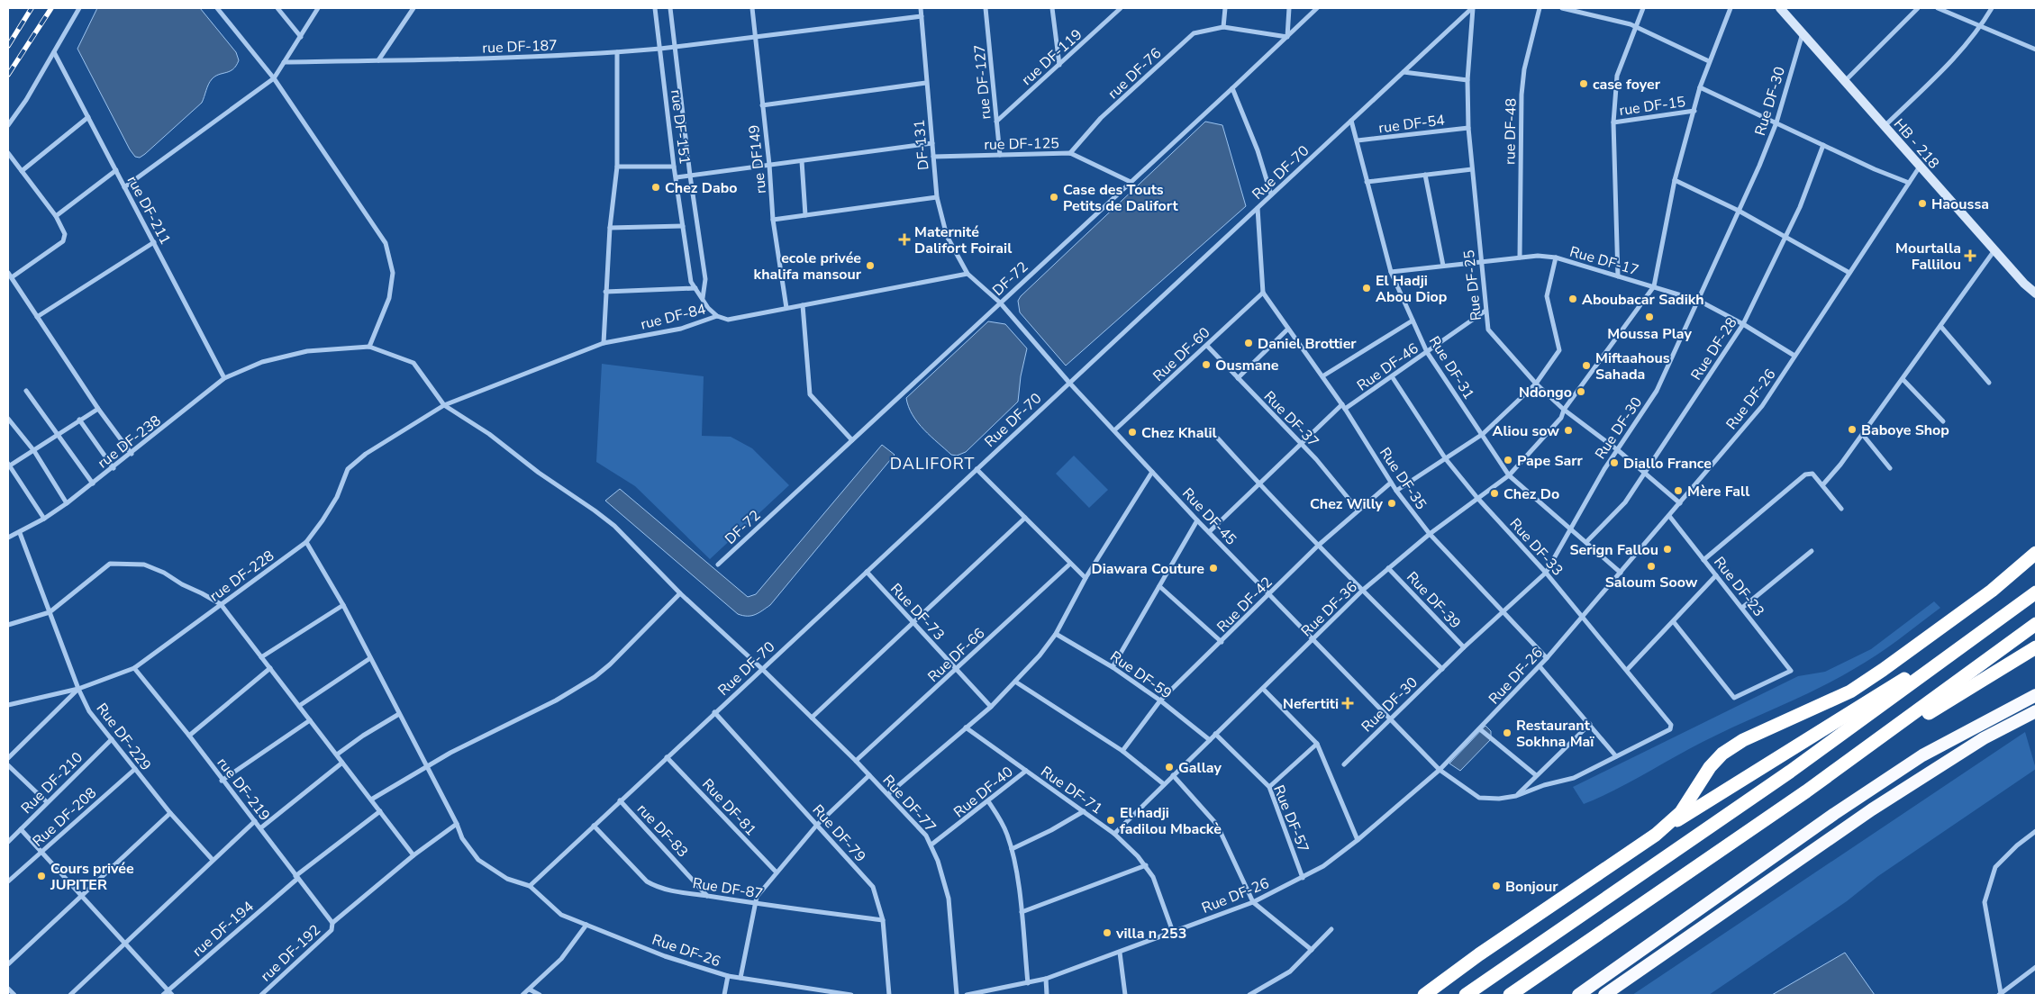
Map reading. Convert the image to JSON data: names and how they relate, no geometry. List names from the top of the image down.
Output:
{
  "streets": {
    "main road": ["HB - 218"],
    "street": [
      "rue DF-187",
      "rue DF-119",
      "rue DF-76",
      "rue DF-127",
      "Rue DF-30",
      "rue DF-15",
      "rue DF-54",
      "rue DF-151",
      "rue DF-48",
      "rue DF-125",
      "DF-131",
      "rue DF149",
      "Rue DF-70",
      "rue DF-211",
      "Rue DF-17",
      "DF-72",
      "Rue DF-25",
      "rue DF-84",
      "Rue DF-28",
      "Rue DF-60",
      "Rue DF-46",
      "Rue DF-31",
      "Rue DF-26",
      "Rue DF-37",
      "rue DF-238",
      "Rue DF-35",
      "Rue DF-45",
      "Rue DF-33",
      "rue DF-228",
      "Rue DF-23",
      "Rue DF-39",
      "Rue DF-42",
      "Rue DF-36",
      "Rue DF-73",
      "Rue DF-66",
      "Rue DF-59",
      "Rue DF-229",
      "Rue DF-210",
      "rue DF-219",
      "Rue DF-71",
      "Rue DF-40",
      "Rue DF-77",
      "Rue DF-81",
      "Rue DF-208",
      "Rue DF-57",
      "rue DF-83",
      "Rue DF-79",
      "Rue DF-87",
      "rue DF-194",
      "rue DF-192"
    ]
  },
  "crossings": [
    ["rue DF-187", "rue DF-151"],
    ["rue DF-187", "DF-131"],
    ["rue DF-187", "rue DF149"],
    ["rue DF-119", "rue DF-127"],
    ["rue DF-76", "rue DF-125"],
    ["rue DF-76", "DF-72"],
    ["rue DF-127", "rue DF-125"],
    ["Rue DF-30", "HB - 218"],
    ["Rue DF-30", "Rue DF-17"],
    ["Rue DF-30", "Rue DF-25"],
    ["Rue DF-30", "Rue DF-31"],
    ["Rue DF-30", "Rue DF-35"],
    ["Rue DF-30", "Rue DF-45"],
    ["Rue DF-30", "Rue DF-33"],
    ["Rue DF-30", "Rue DF-39"],
    ["rue DF-54", "Rue DF-25"],
    ["rue DF-54", "Rue DF-31"],
    ["rue DF-151", "rue DF-84"],
    ["rue DF-48", "Rue DF-17"],
    ["rue DF-125", "DF-131"],
    ["rue DF-125", "DF-72"],
    ["HB - 218", "Rue DF-26"],
    ["DF-131", "rue DF-84"],
    ["DF-131", "Rue DF-45"],
    ["rue DF149", "rue DF-84"],
    ["Rue DF-70", "Rue DF-25"],
    ["Rue DF-70", "Rue DF-31"],
    ["Rue DF-70", "Rue DF-26"],
    ["Rue DF-70", "Rue DF-45"],
    ["Rue DF-70", "Rue DF-73"],
    ["Rue DF-70", "Rue DF-77"],
    ["Rue DF-70", "Rue DF-81"],
    ["Rue DF-70", "rue DF-83"],
    ["Rue DF-70", "Rue DF-79"],
    ["Rue DF-70", "Rue DF-87"],
    ["rue DF-211", "rue DF-238"],
    ["Rue DF-17", "Rue DF-25"],
    ["Rue DF-17", "Rue DF-28"],
    ["Rue DF-17", "Rue DF-31"],
    ["Rue DF-17", "Rue DF-26"],
    ["Rue DF-17", "Rue DF-36"],
    ["DF-72", "Rue DF-45"],
    ["Rue DF-25", "Rue DF-28"],
    ["Rue DF-25", "Rue DF-46"],
    ["Rue DF-25", "Rue DF-26"],
    ["Rue DF-25", "Rue DF-36"],
    ["rue DF-84", "Rue DF-45"],
    ["rue DF-84", "rue DF-228"],
    ["rue DF-84", "Rue DF-77"],
    ["Rue DF-28", "Rue DF-31"],
    ["Rue DF-60", "Rue DF-37"],
    ["Rue DF-60", "Rue DF-35"],
    ["Rue DF-60", "Rue DF-45"],
    ["Rue DF-46", "Rue DF-31"],
    ["Rue DF-46", "Rue DF-37"],
    ["Rue DF-46", "Rue DF-35"],
    ["Rue DF-46", "Rue DF-45"],
    ["Rue DF-46", "Rue DF-33"],
    ["Rue DF-31", "Rue DF-26"],
    ["Rue DF-31", "Rue DF-36"],
    ["Rue DF-26", "Rue DF-35"],
    ["Rue DF-26", "Rue DF-45"],
    ["Rue DF-26", "Rue DF-33"],
    ["Rue DF-26", "Rue DF-23"],
    ["Rue DF-26", "Rue DF-71"],
    ["Rue DF-26", "Rue DF-57"],
    ["Rue DF-37", "Rue DF-42"],
    ["rue DF-238", "Rue DF-229"],
    ["Rue DF-35", "Rue DF-42"],
    ["Rue DF-35", "Rue DF-36"],
    ["Rue DF-45", "Rue DF-33"],
    ["Rue DF-45", "Rue DF-42"],
    ["Rue DF-45", "Rue DF-36"],
    ["Rue DF-33", "Rue DF-36"],
    ["rue DF-228", "Rue DF-229"],
    ["rue DF-228", "rue DF-219"],
    ["rue DF-228", "Rue DF-77"],
    ["Rue DF-39", "Rue DF-36"],
    ["Rue DF-42", "Rue DF-59"],
    ["Rue DF-36", "Rue DF-59"],
    ["Rue DF-36", "Rue DF-71"],
    ["Rue DF-36", "Rue DF-57"],
    ["Rue DF-73", "Rue DF-66"],
    ["Rue DF-66", "Rue DF-77"],
    ["Rue DF-229", "Rue DF-210"],
    ["Rue DF-229", "Rue DF-208"],
    ["rue DF-219", "rue DF-194"],
    ["rue DF-219", "rue DF-192"],
    ["Rue DF-71", "Rue DF-40"],
    ["Rue DF-40", "Rue DF-77"],
    ["rue DF-83", "Rue DF-87"],
    ["Rue DF-79", "Rue DF-87"]
  ],
  "districts": ["DALIFORT"],
  "places": {
    "other": [
      "case foyer",
      "Chez Dabo",
      "Case des Touts Petits de Dalifort",
      "Haoussa",
      "ecole privée khalifa mansour",
      "El Hadji Abou Diop",
      "Aboubacar Sadikh",
      "Moussa Play",
      "Daniel Brottier",
      "Ousmane",
      "Miftaahous Sahada",
      "Ndongo",
      "Baboye Shop",
      "Aliou sow",
      "Chez Khalil",
      "Pape Sarr",
      "Diallo France",
      "Mère Fall",
      "Chez Do",
      "Chez Willy",
      "Serign Fallou",
      "Saloum Soow",
      "Diawara Couture",
      "Restaurant Sokhna Maï",
      "Gallay",
      "El hadji fadilou Mbackè",
      "Cours privée JUPITER",
      "Bonjour",
      "villa n 253"
    ],
    "health": ["Maternité Dalifort Foirail", "Mourtalla Fallilou", "Nefertiti"]
  }
}
